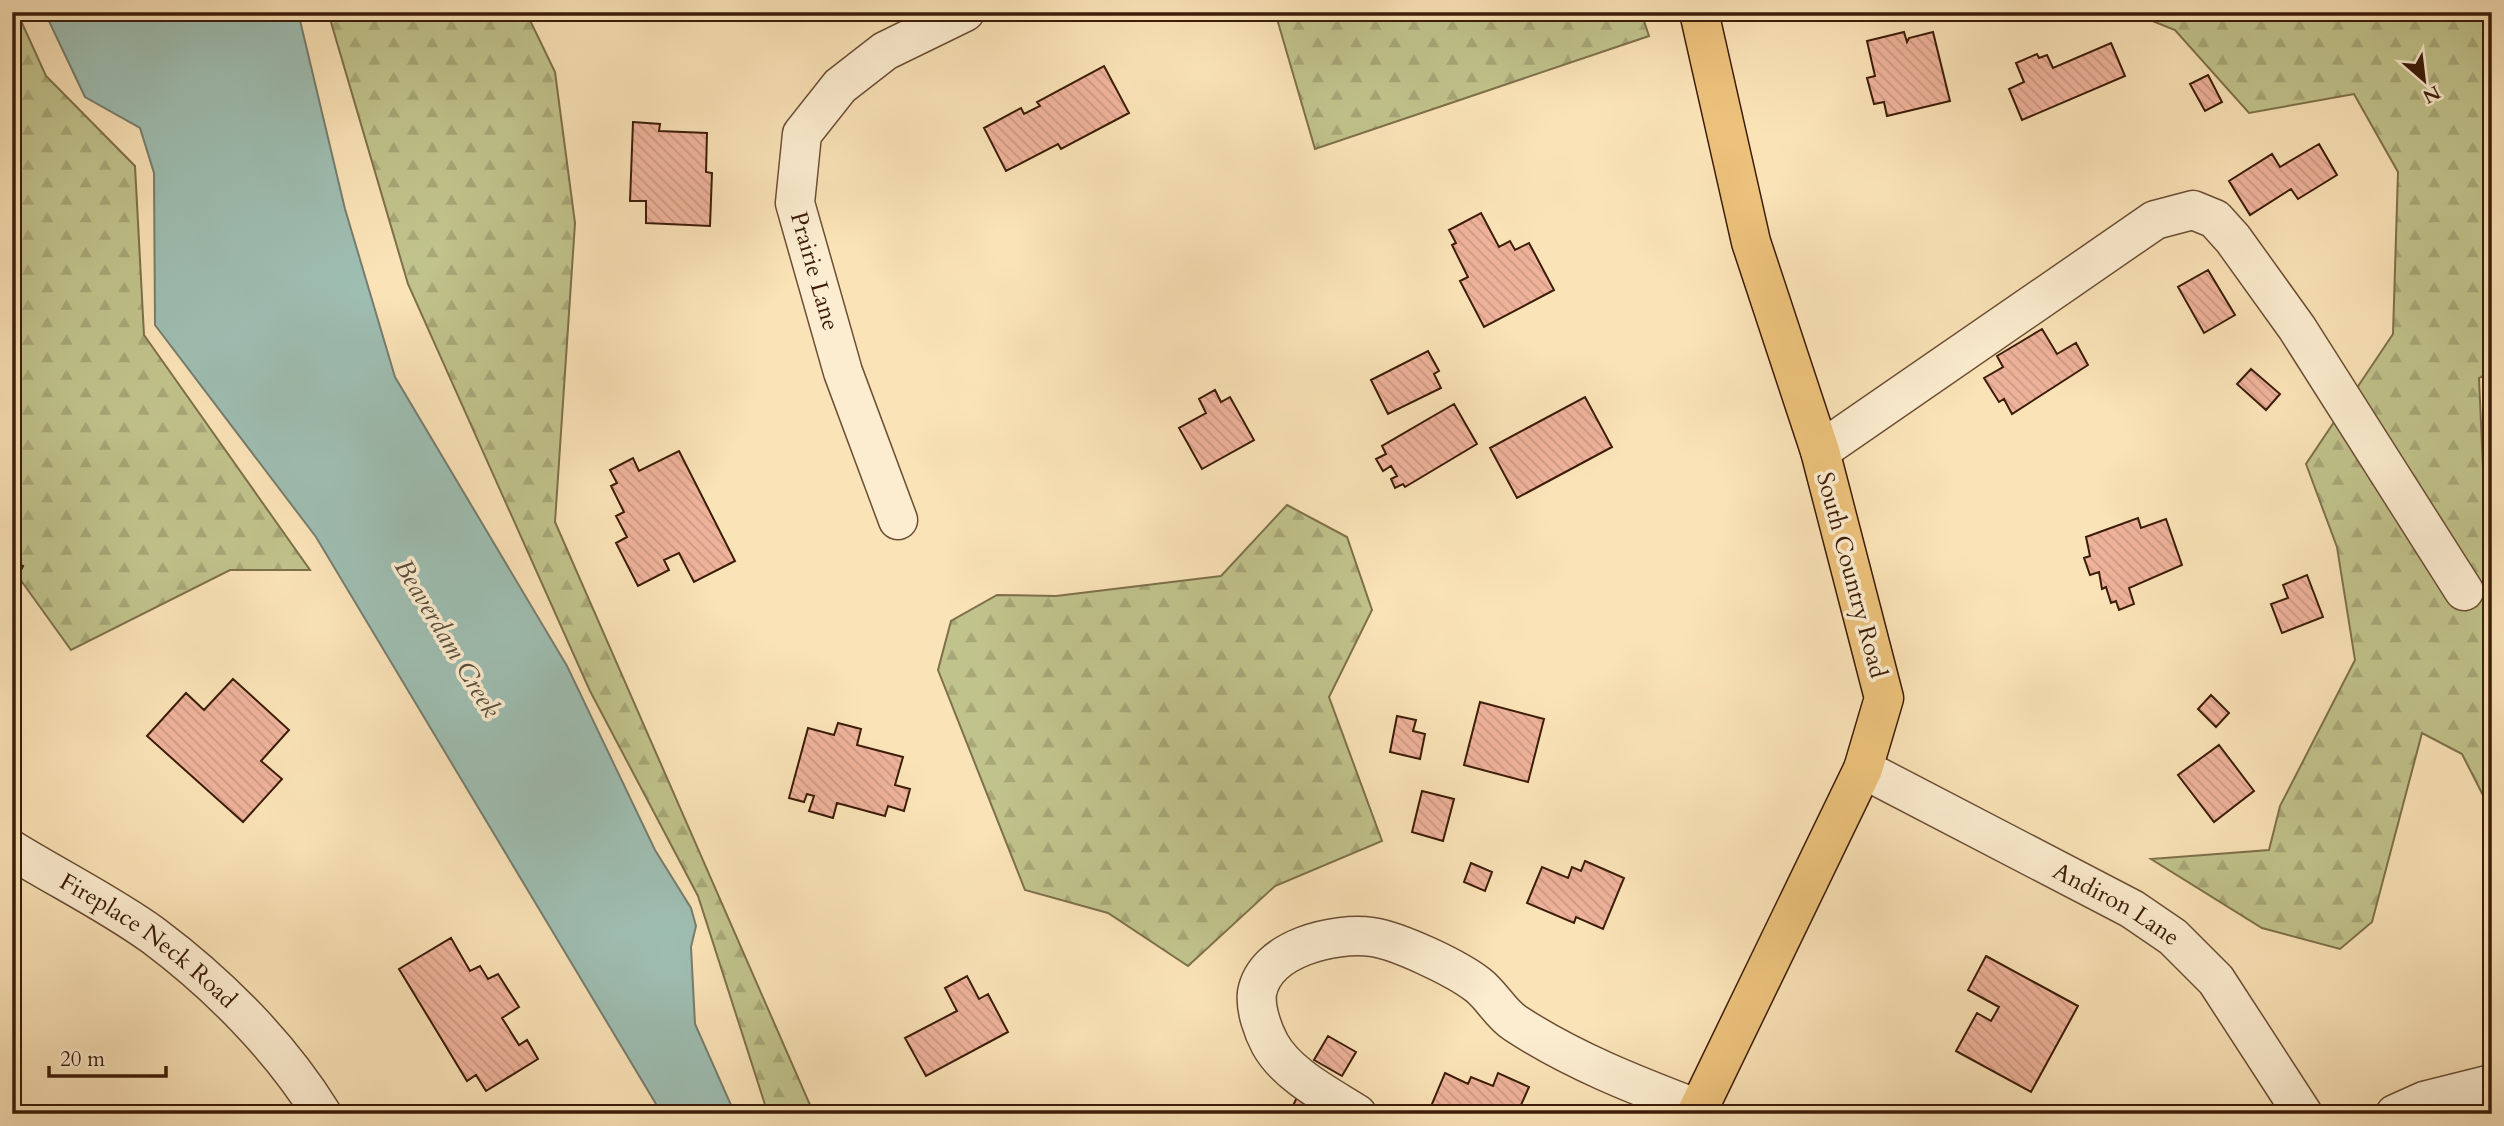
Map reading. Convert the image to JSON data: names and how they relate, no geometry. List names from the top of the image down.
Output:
{
  "streets": {
    "main road": ["South Country Road"],
    "street": ["Prairie Lane", "Andiron Lane", "Fireplace Neck Road"]
  },
  "crossings": [
    ["South Country Road", "Andiron Lane"]
  ],
  "water": ["Beaverdam Creek"],
  "scale_bar": "20 m",
  "north": "bottom right"
}
